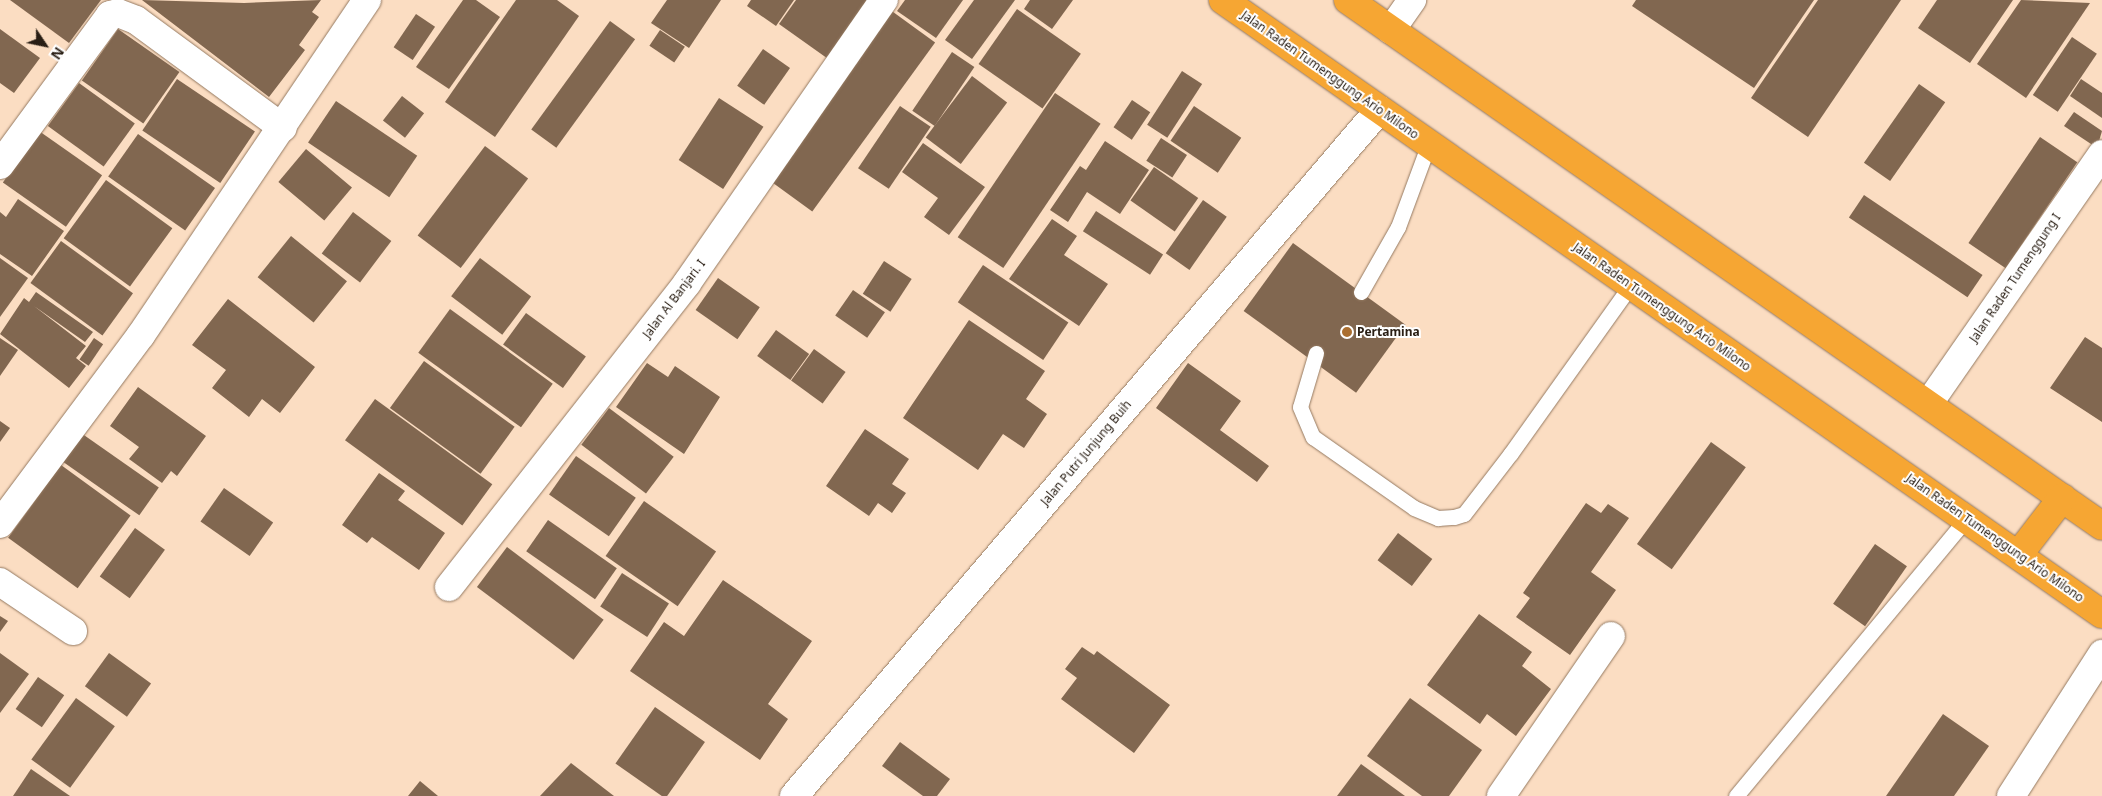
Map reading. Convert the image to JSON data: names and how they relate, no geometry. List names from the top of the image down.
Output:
{
  "streets": {
    "highway": ["Jalan Raden Tumenggung Ario Milono"],
    "street": ["Jalan Raden Tumenggung I", "Jalan Al Banjari. I", "Jalan Putri Junjung Buih"]
  },
  "crossings": [
    ["Jalan Raden Tumenggung Ario Milono", "Jalan Putri Junjung Buih"]
  ],
  "places": ["Pertamina"],
  "north": "bottom right"
}
